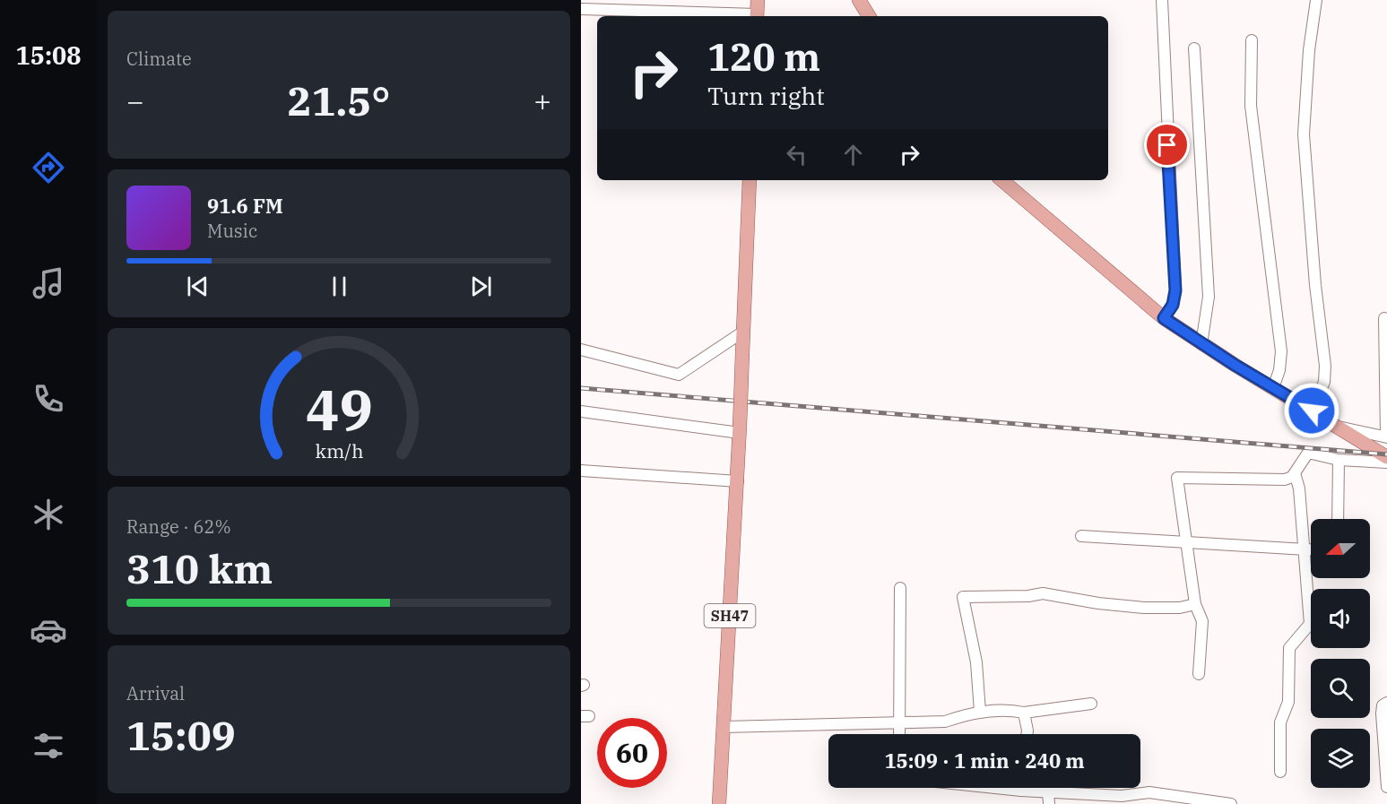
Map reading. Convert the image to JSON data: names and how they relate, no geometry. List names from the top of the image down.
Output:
{
  "streets": {
    "main road": ["SH47"]
  },
  "north": "left",
  "page": {
    "tabs": "15:08",
    "tile": [
      "Climate",
      ["Range · 62%", "310 km"],
      ["Arrival", "15:09"]
    ],
    "turn": ["120 m", "Turn right"],
    "heat": ["−", "21.5°", "+"],
    "song": ["91.6 FM", "Music"],
    "limit": "60",
    "trip": "15:09 · 1 min · 240 m",
    "gauge": ["49", "km/h"]
  }
}
